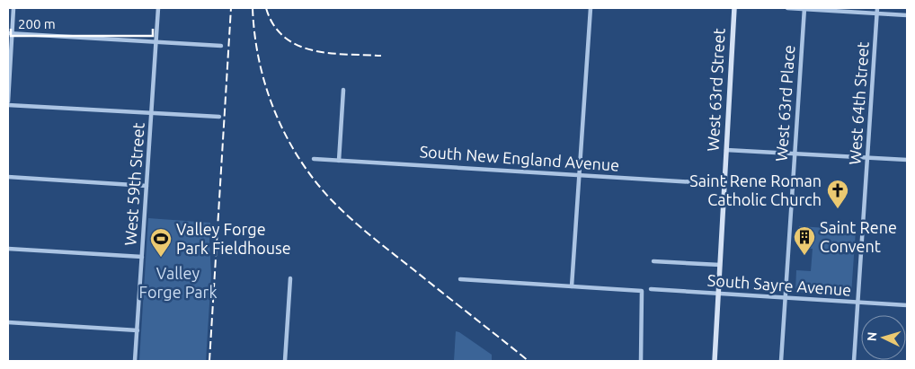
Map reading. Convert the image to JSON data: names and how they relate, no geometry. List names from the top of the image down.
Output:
{
  "streets": {
    "main road": ["West 63rd Street"],
    "street": [
      "West 63rd Place",
      "West 64th Street",
      "South New England Avenue",
      "West 59th Street",
      "South Sayre Avenue"
    ]
  },
  "crossings": [
    ["West 63rd Street", "South New England Avenue"],
    ["West 63rd Street", "South Sayre Avenue"],
    ["West 63rd Place", "South Sayre Avenue"],
    ["West 64th Street", "South Sayre Avenue"]
  ],
  "parks": ["Valley Forge Park"],
  "places": {
    "church": ["Saint Rene Roman Catholic Church"],
    "building": ["Saint Rene Convent"],
    "sports": ["Valley Forge Park Fieldhouse"]
  },
  "scale_bar": "200 m",
  "north": "left"
}
